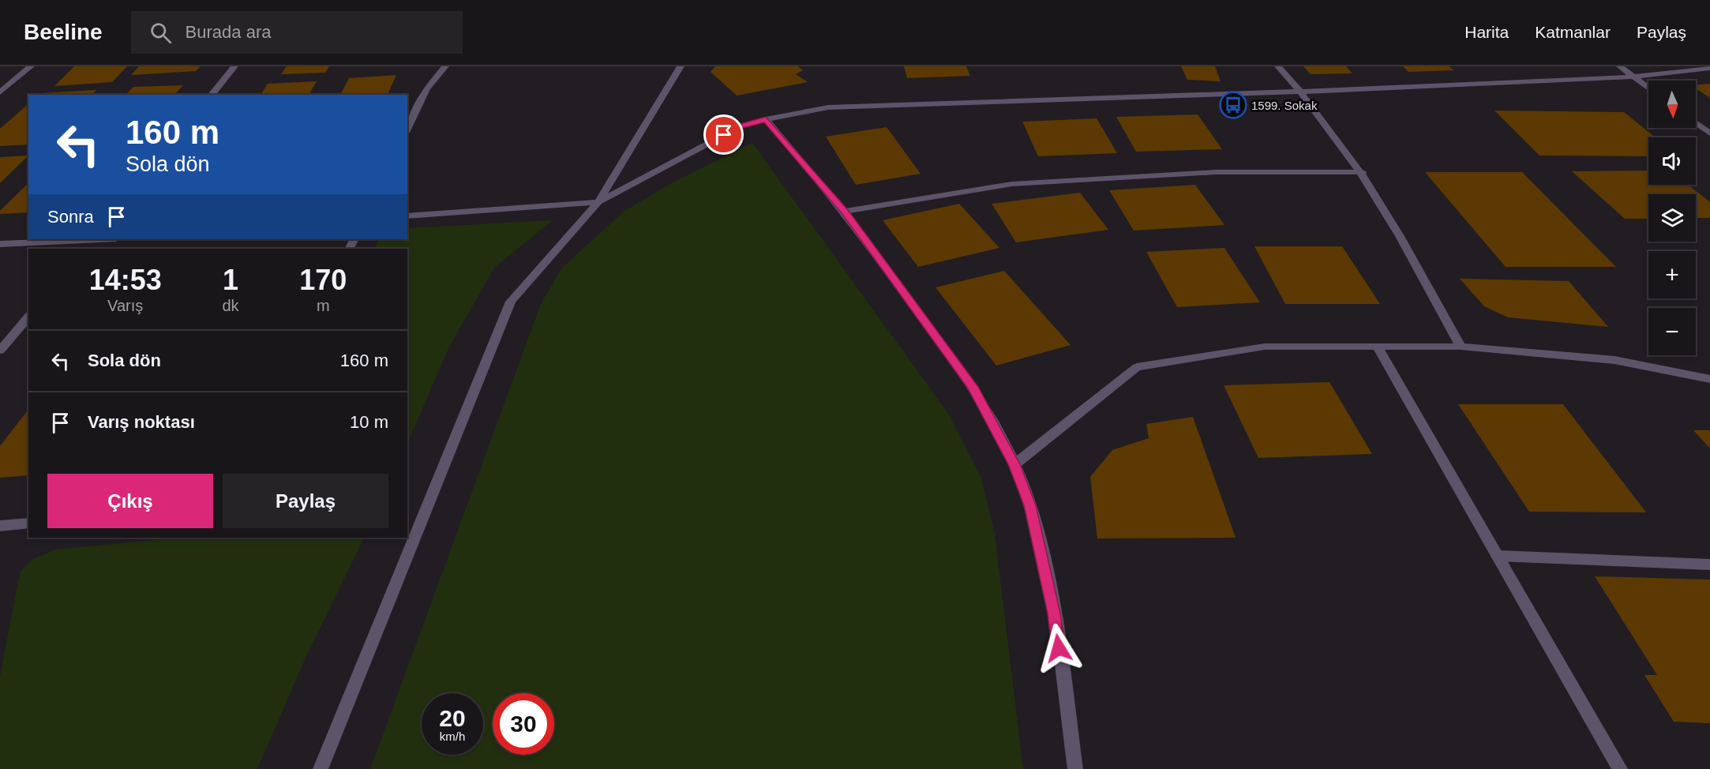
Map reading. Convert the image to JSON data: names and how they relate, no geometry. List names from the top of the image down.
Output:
{
  "places": {
    "bus stop": ["1599. Sokak"]
  },
  "north": "bottom",
  "page": {
    "header": "Beeline",
    "search": "Burada ara",
    "nav": ["Harita", "Katmanlar", "Paylaş"],
    "map_buttons": ["+", "−"],
    "turn": ["160 m", "Sola dön"],
    "then": "Sonra",
    "eta": [
      "14:53",
      "Varış",
      "1",
      "dk",
      "170",
      "m"
    ],
    "list": [
      {
        "name": "Sola dön",
        "value": "160 m"
      },
      {
        "name": "Varış noktası",
        "value": "10 m"
      }
    ],
    "buttons": ["Çıkış", "Paylaş"],
    "speed": "20 km/h",
    "limit": "30"
  }
}
